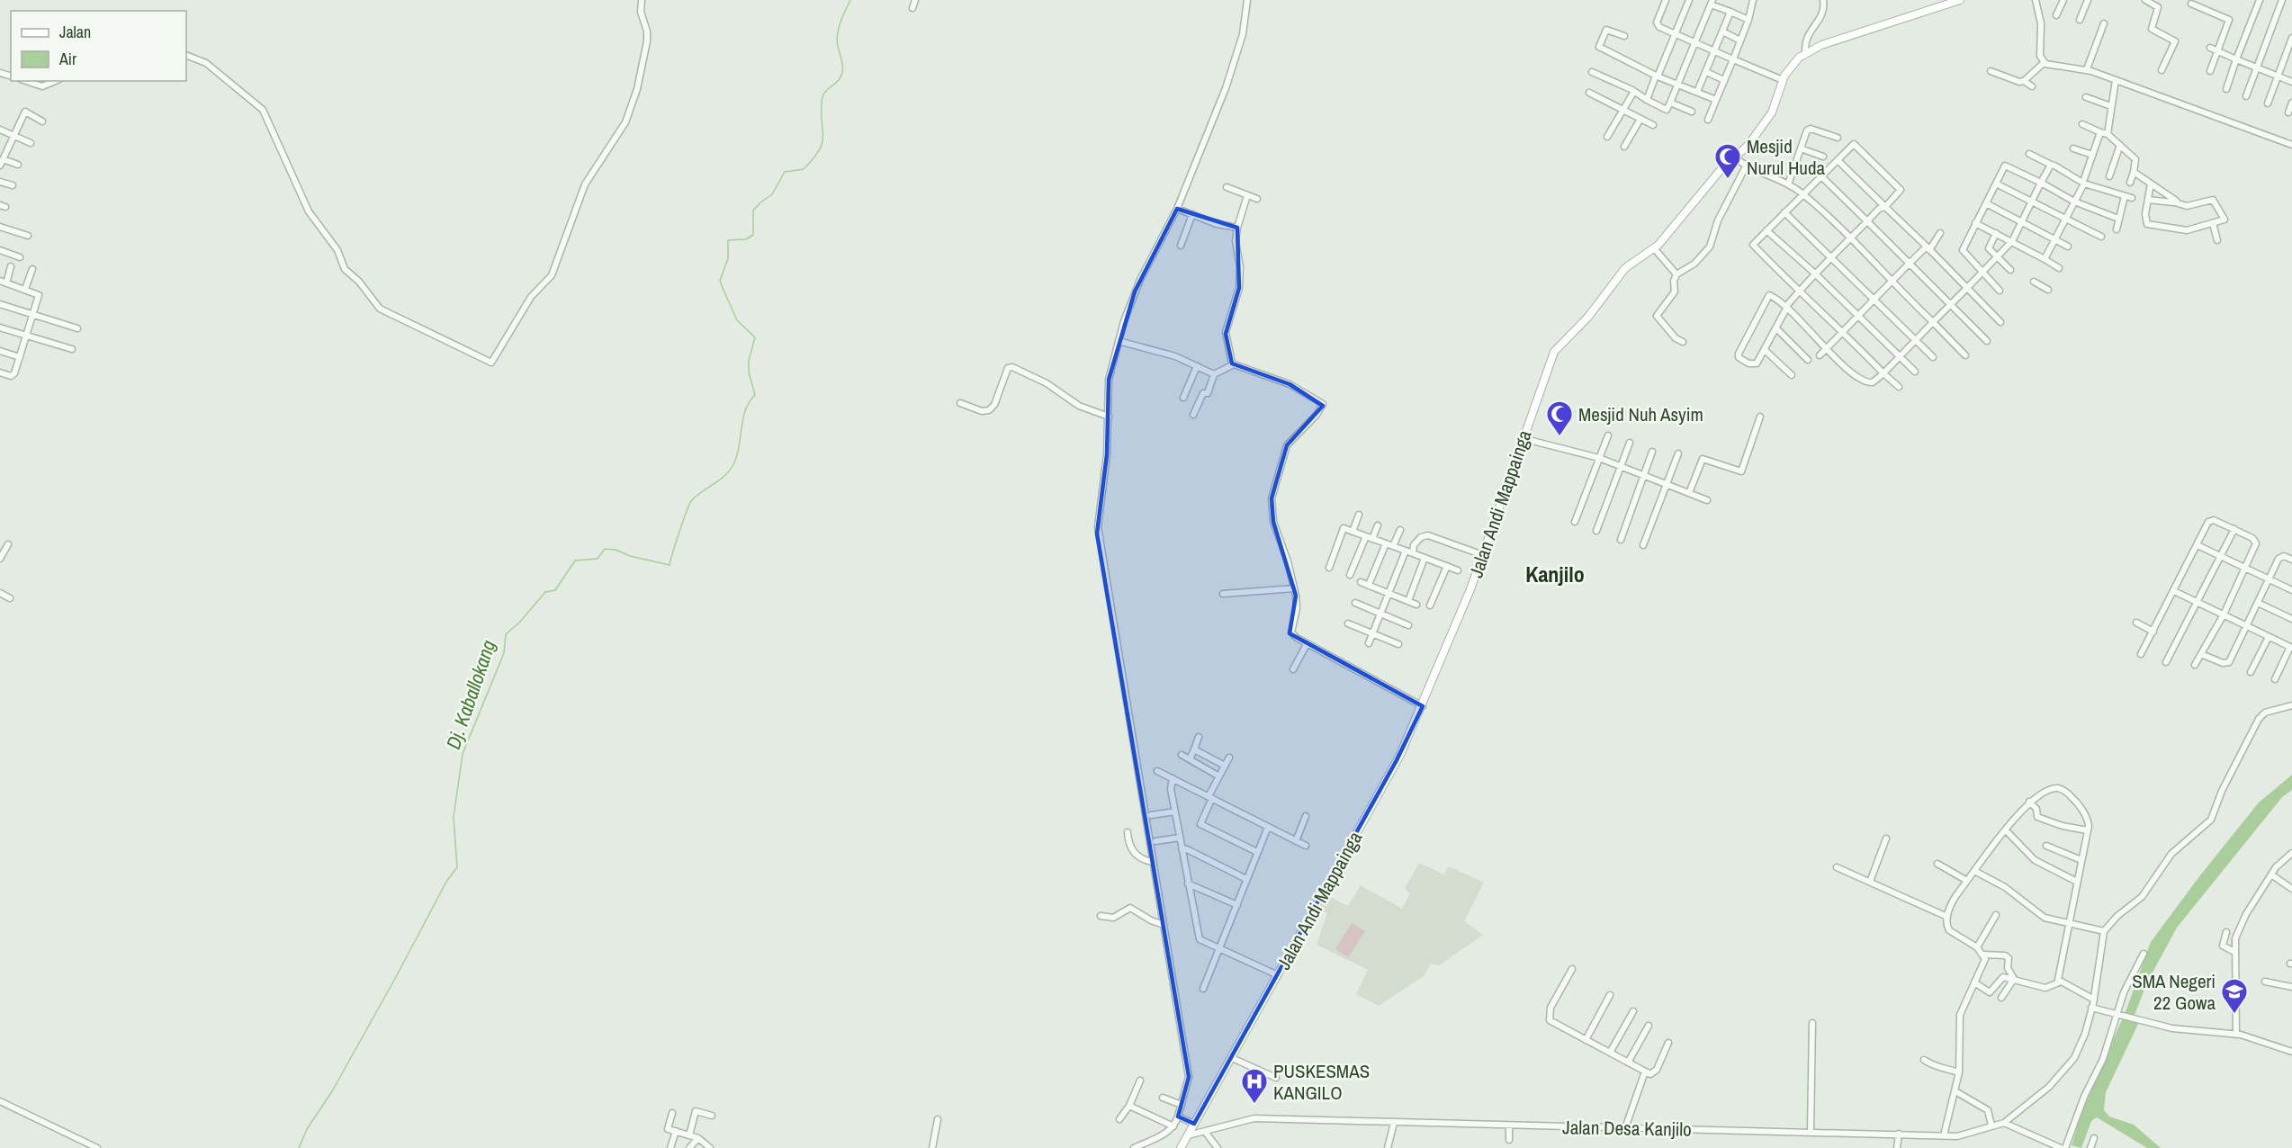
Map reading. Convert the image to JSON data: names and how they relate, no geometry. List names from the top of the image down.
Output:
{
  "streets": {
    "main road": ["Jalan Andi Mappainga"],
    "street": ["Jalan Desa Kanjilo"]
  },
  "crossings": [
    ["Jalan Andi Mappainga", "Jalan Desa Kanjilo"]
  ],
  "districts": ["Kanjilo"],
  "water": ["Dj. Kaballokang"],
  "places": {
    "mosque": ["Mesjid Nurul Huda", "Mesjid Nuh Asyim"],
    "school or university": ["SMA Negeri 22 Gowa"],
    "hospital": ["PUSKESMAS KANGILO"]
  },
  "legend": ["Jalan", "Air"]
}
